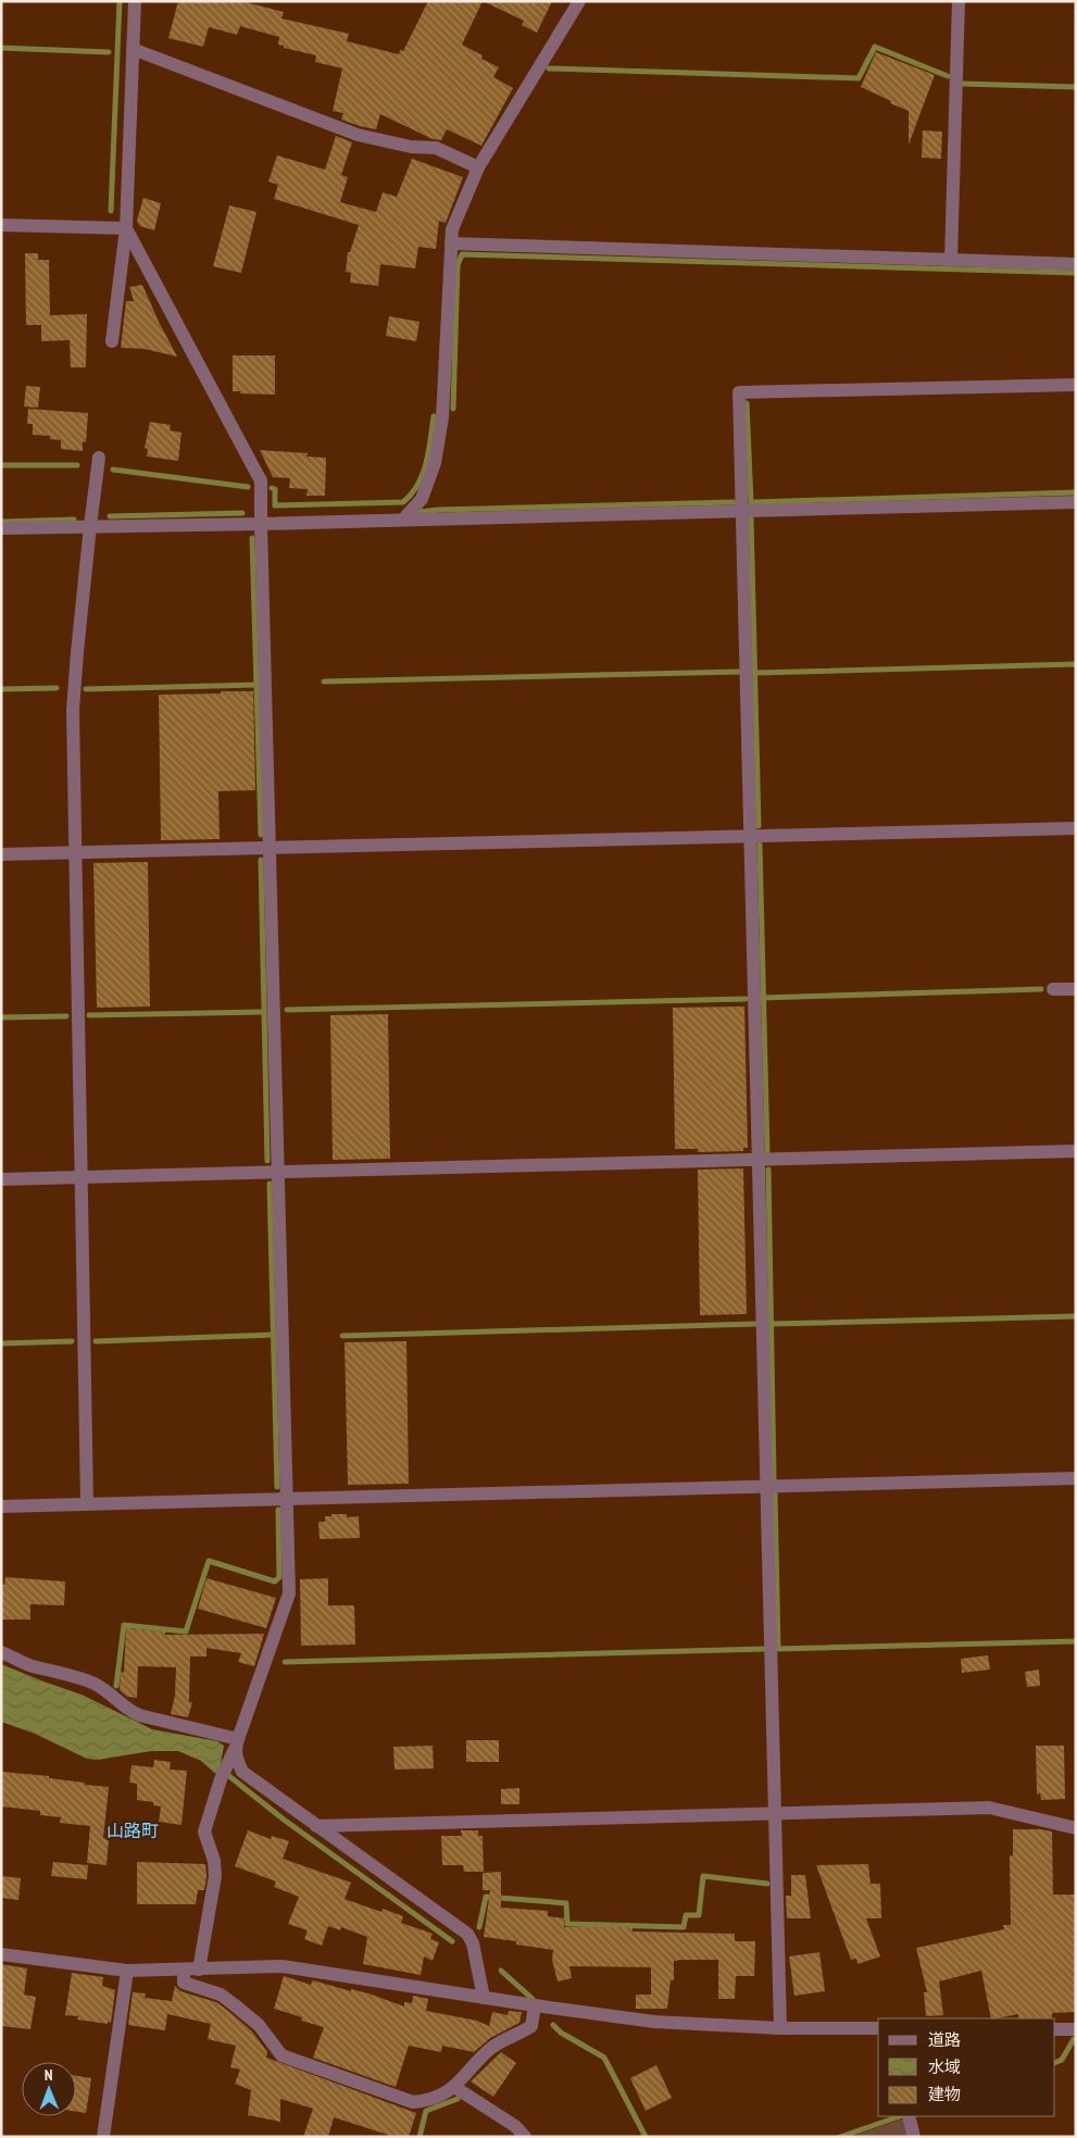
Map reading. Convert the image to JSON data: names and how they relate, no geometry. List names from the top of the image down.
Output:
{
  "districts": ["山路町"],
  "legend": ["道路", "水域", "建物"],
  "north": "top"
}
